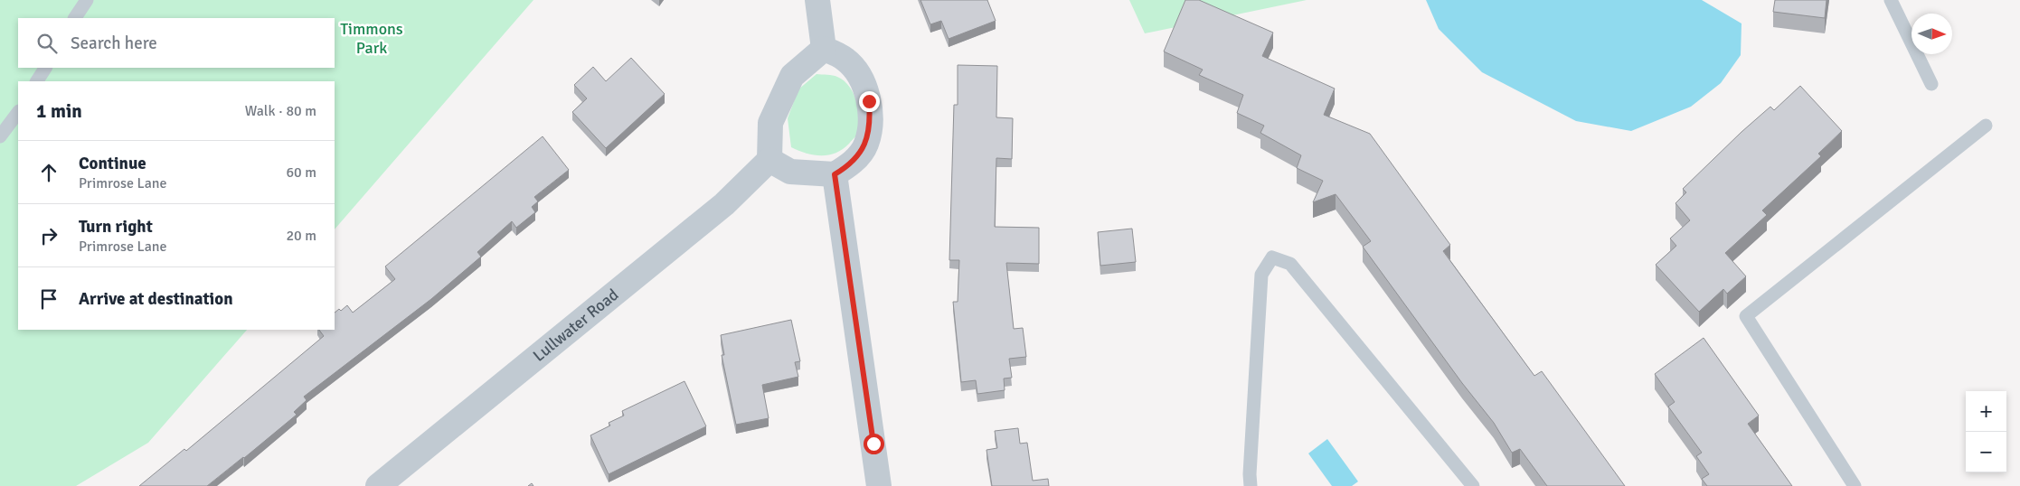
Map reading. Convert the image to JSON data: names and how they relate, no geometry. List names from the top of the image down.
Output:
{
  "streets": {
    "street": ["Lullwater Road"]
  },
  "parks": ["Timmons Park"],
  "north": "right",
  "page": {
    "search": "Search here",
    "heading": ["1 min", "Walk · 80 m"],
    "list": [
      ["Continue", "Primrose Lane", "60 m"],
      ["Turn right", "Primrose Lane", "20 m"],
      "Arrive at destination"
    ],
    "map_buttons": ["+", "−"]
  }
}
